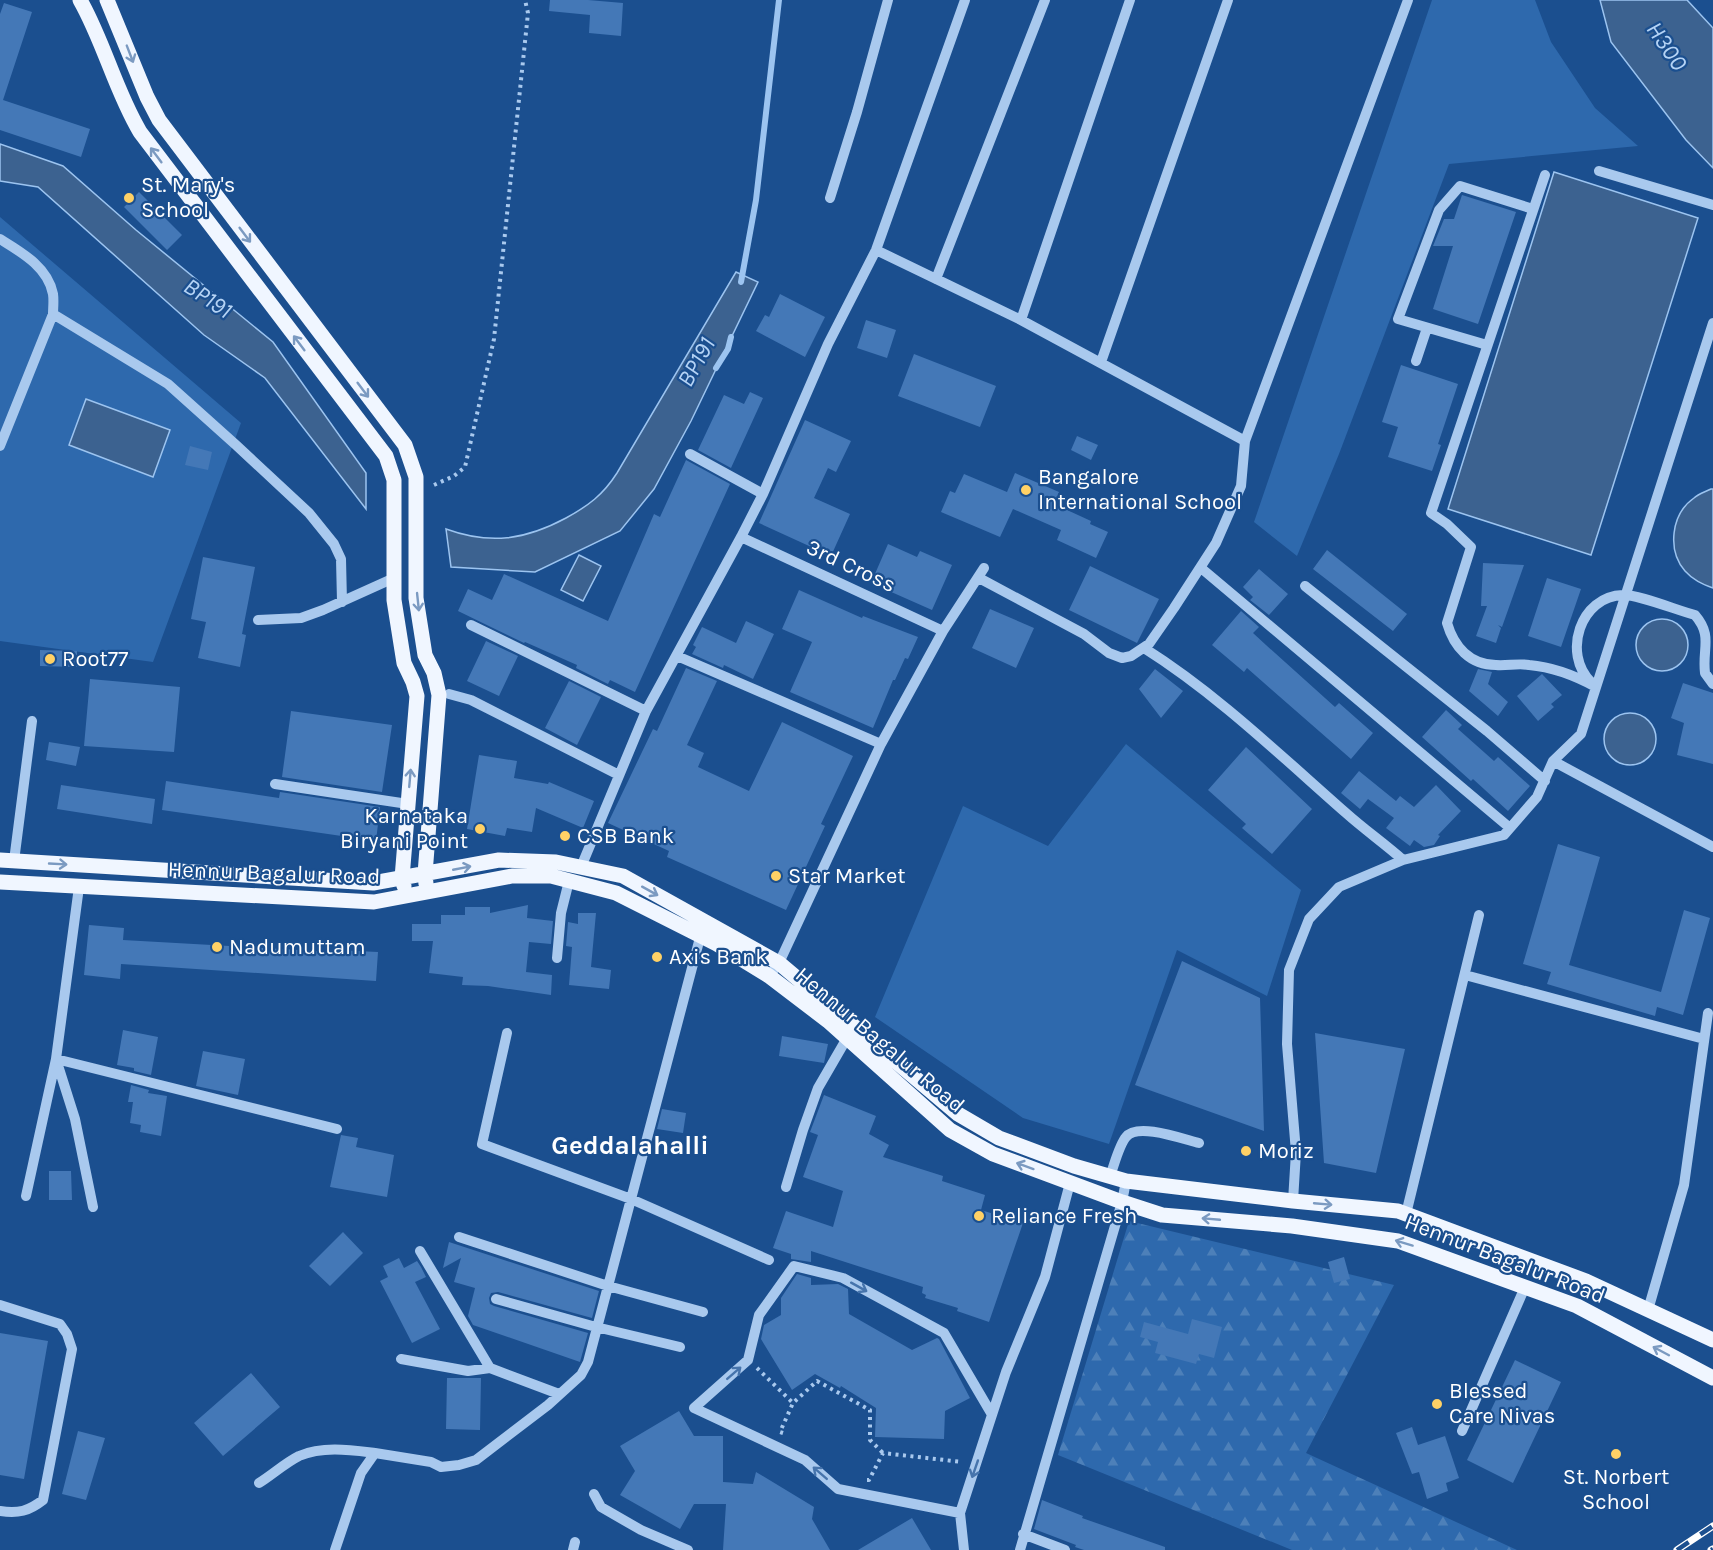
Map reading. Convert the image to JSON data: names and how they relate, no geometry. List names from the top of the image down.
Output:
{
  "streets": {
    "main road": ["Hennur Bagalur Road"],
    "street": ["3rd Cross"]
  },
  "districts": ["Geddalahalli"],
  "water": ["H300", "BP191"],
  "places": [
    "St. Mary's School",
    "Bangalore International School",
    "Root77",
    "Karnataka Biryani Point",
    "CSB Bank",
    "Star Market",
    "Nadumuttam",
    "Axis Bank",
    "Moriz",
    "Reliance Fresh",
    "Blessed Care Nivas",
    "St. Norbert School"
  ]
}
